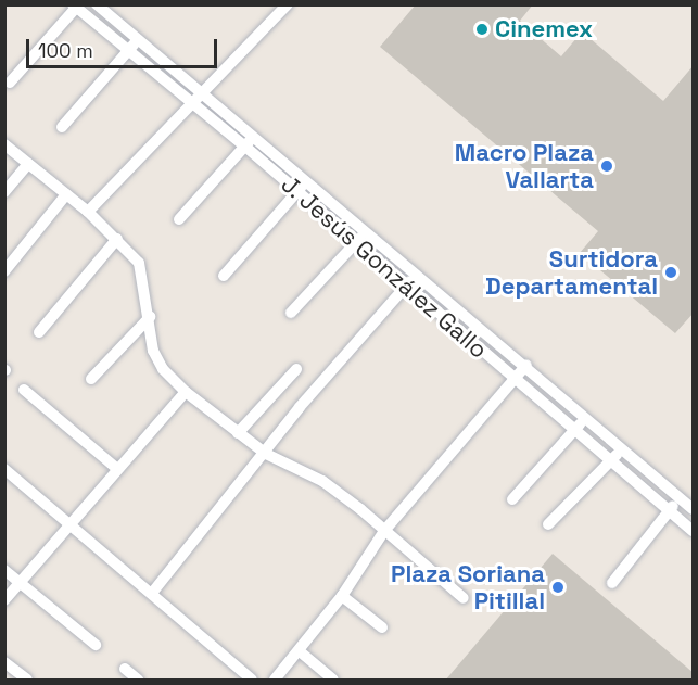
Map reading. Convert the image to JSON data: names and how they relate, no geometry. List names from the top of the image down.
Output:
{
  "streets": {
    "street": ["J. Jesús González Gallo"]
  },
  "places": [
    "Cinemex",
    "Macro Plaza Vallarta",
    "Surtidora Departamental",
    "Plaza Soriana Pitillal"
  ],
  "scale_bar": "100 m"
}
